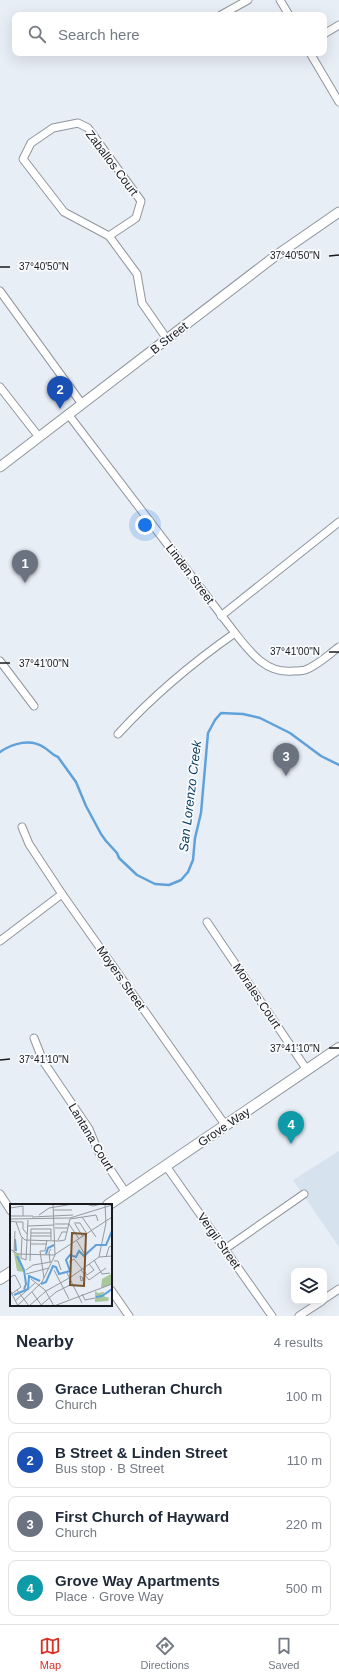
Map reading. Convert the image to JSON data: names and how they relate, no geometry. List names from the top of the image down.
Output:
{
  "streets": {
    "main road": ["Grove Way"],
    "street": [
      "Zaballos Court",
      "B Street",
      "Linden Street",
      "Moyers Street",
      "Morales Court",
      "Lantana Court",
      "Vergil Street"
    ]
  },
  "crossings": [
    ["Zaballos Court", "B Street"],
    ["B Street", "Linden Street"],
    ["Moyers Street", "Grove Way"],
    ["Morales Court", "Grove Way"],
    ["Grove Way", "Lantana Court"],
    ["Grove Way", "Vergil Street"]
  ],
  "water": ["San Lorenzo Creek"],
  "page": {
    "search": "Search here",
    "pins": [
      "2",
      "1",
      "3",
      "4"
    ],
    "heading": ["Nearby", "4 results"],
    "list": [
      {
        "mark": "1",
        "name": "Grace Lutheran Church",
        "note": "Church",
        "value": "100 m"
      },
      {
        "mark": "2",
        "name": "B Street & Linden Street",
        "note": "Bus stop · B Street",
        "value": "110 m"
      },
      {
        "mark": "3",
        "name": "First Church of Hayward",
        "note": "Church",
        "value": "220 m"
      },
      {
        "mark": "4",
        "name": "Grove Way Apartments",
        "note": "Place · Grove Way",
        "value": "500 m"
      }
    ],
    "nav": ["Map", "Directions", "Saved"]
  },
  "coordinates": ["37°40'50\"N", "37°41'00\"N", "37°41'10\"N"]
}
